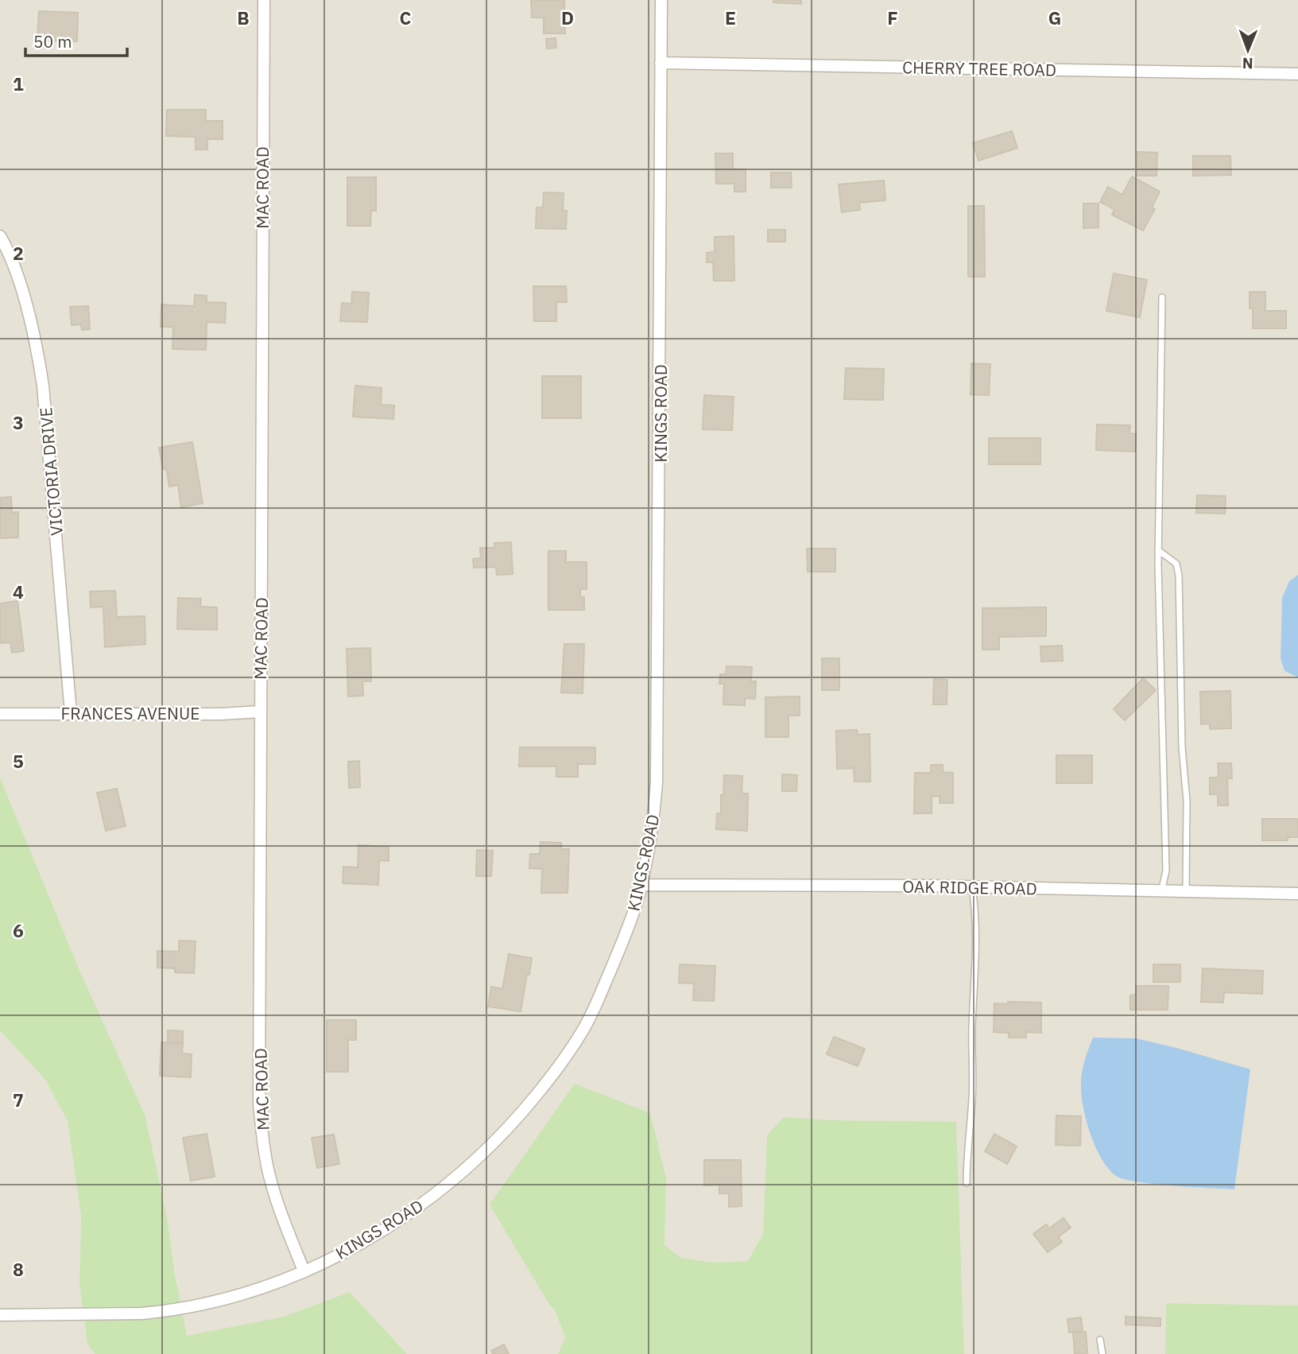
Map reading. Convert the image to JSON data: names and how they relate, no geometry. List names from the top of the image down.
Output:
{
  "streets": {
    "street": [
      "CHERRY TREE ROAD",
      "MAC ROAD",
      "KINGS ROAD",
      "VICTORIA DRIVE",
      "FRANCES AVENUE",
      "OAK RIDGE ROAD"
    ]
  },
  "crossings": [
    ["CHERRY TREE ROAD", "KINGS ROAD"],
    ["MAC ROAD", "KINGS ROAD"],
    ["MAC ROAD", "FRANCES AVENUE"],
    ["KINGS ROAD", "OAK RIDGE ROAD"],
    ["VICTORIA DRIVE", "FRANCES AVENUE"]
  ],
  "scale_bar": "50 m",
  "north": "bottom",
  "grid": {
    "columns": [
      "B",
      "C",
      "D",
      "E",
      "F",
      "G"
    ],
    "rows": [
      "1",
      "2",
      "3",
      "4",
      "5",
      "6",
      "7",
      "8"
    ]
  }
}
